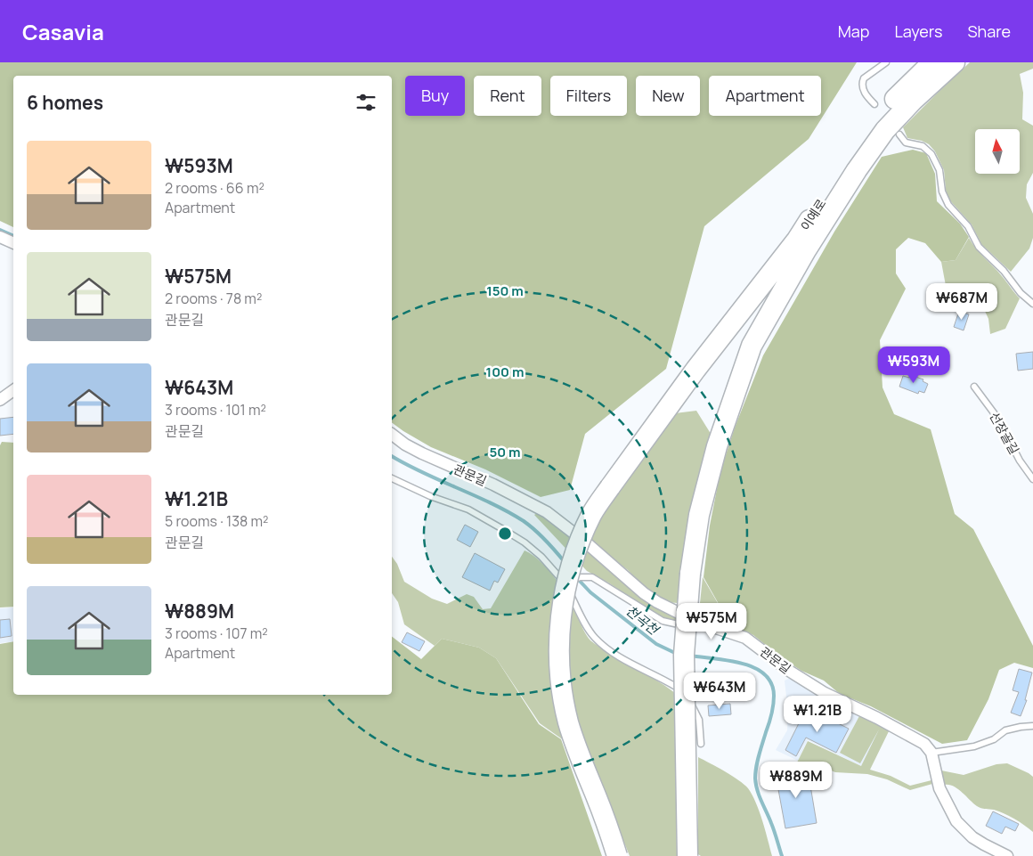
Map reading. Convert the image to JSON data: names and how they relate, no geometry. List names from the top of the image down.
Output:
{
  "streets": {
    "highway": ["이예로"],
    "street": ["관문길"],
    "lane": ["선장골길"]
  },
  "water": ["천곡천"],
  "north": "top",
  "page": {
    "header": "Casavia",
    "nav": ["Map", "Layers", "Share"],
    "chip": [
      "Buy",
      "Rent",
      "Filters",
      "New",
      "Apartment"
    ],
    "heading": "6 homes",
    "list": [
      {
        "name": "₩593M",
        "note": "2 rooms · 66 m² · Apartment"
      },
      {
        "name": "₩575M",
        "note": "2 rooms · 78 m² · 관문길"
      },
      {
        "name": "₩643M",
        "note": "3 rooms · 101 m² · 관문길"
      },
      {
        "name": "₩1.21B",
        "note": "5 rooms · 138 m² · 관문길"
      },
      {
        "name": "₩889M",
        "note": "3 rooms · 107 m² · Apartment"
      }
    ],
    "price": [
      "₩687M",
      "₩593M",
      "₩575M",
      "₩643M",
      "₩1.21B",
      "₩889M"
    ]
  },
  "rings": ["150 m", "100 m", "50 m"]
}
